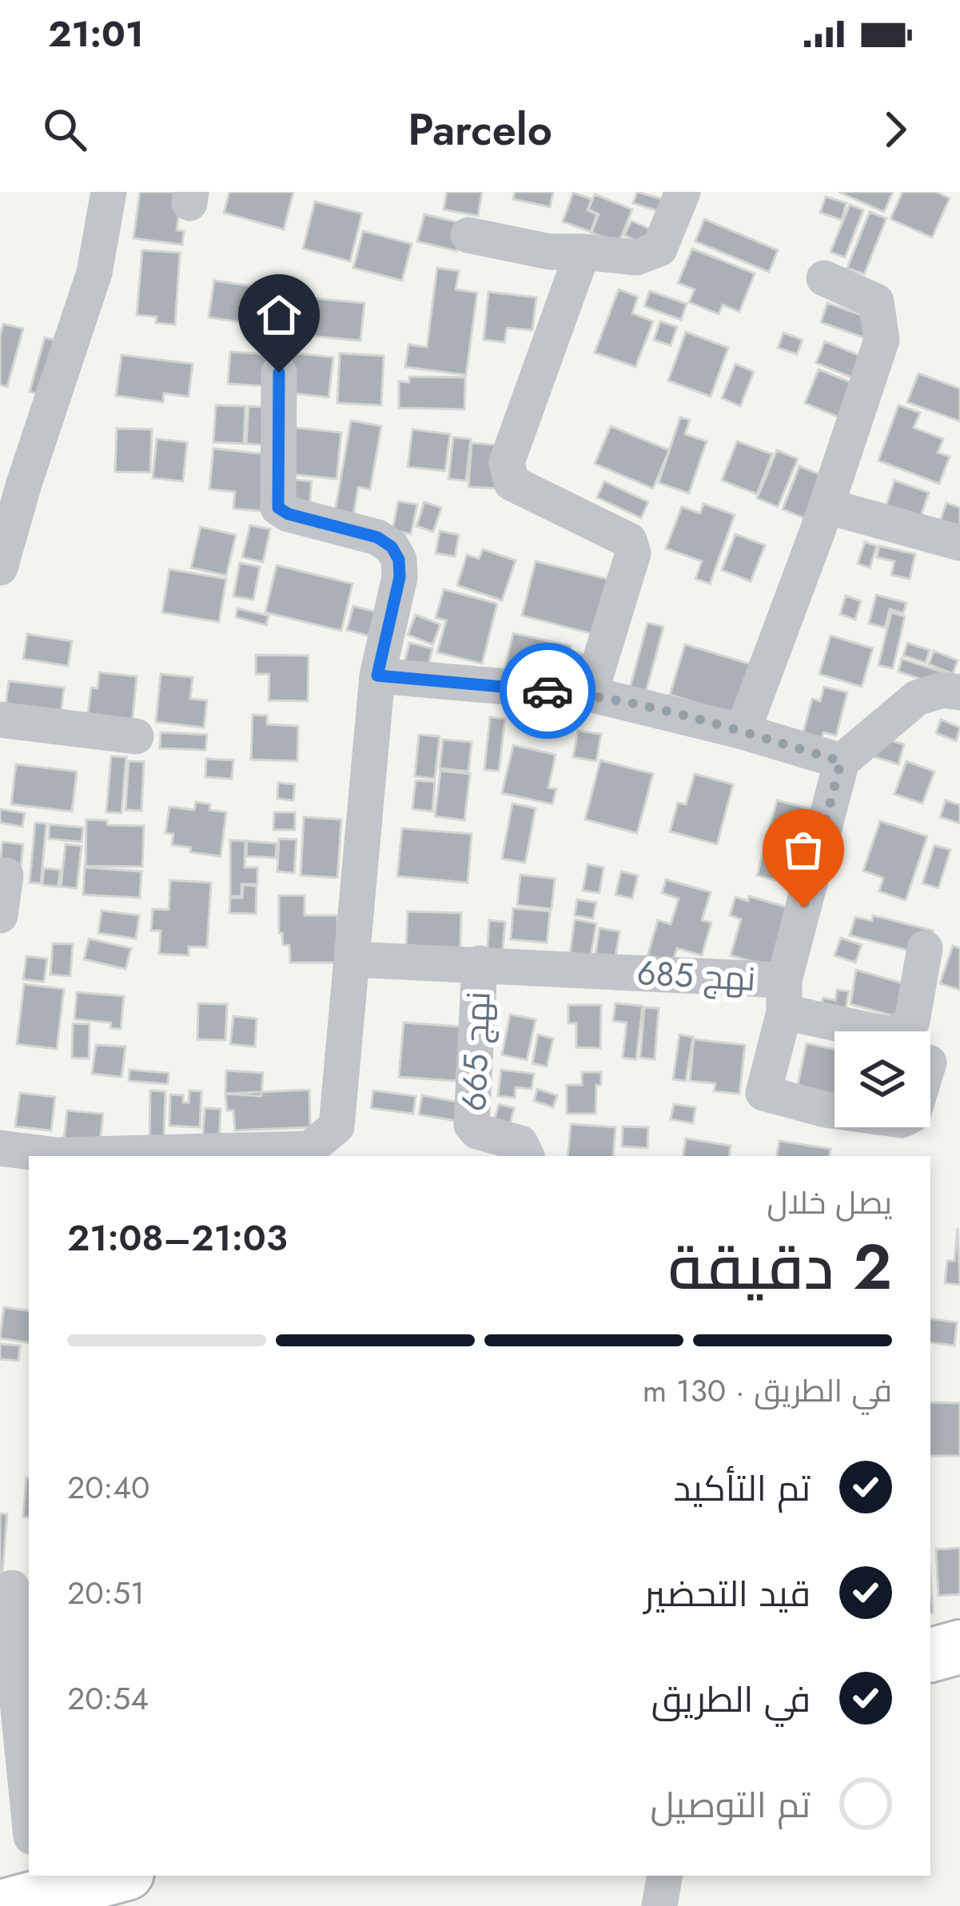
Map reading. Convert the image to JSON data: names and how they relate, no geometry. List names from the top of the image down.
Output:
{
  "streets": {
    "street": ["نهج 685", "نهج 665"]
  },
  "crossings": [
    ["نهج 685", "نهج 665"]
  ],
  "page": {
    "status": "21:01",
    "header": "Parcelo",
    "heading": ["2 دقيقة", "يصل خلال", "21:03–21:08"],
    "bar": "في الطريق · 130 m",
    "list": [
      ["تم التأكيد", "20:40"],
      ["قيد التحضير", "20:51"],
      ["في الطريق", "20:54"],
      "تم التوصيل"
    ]
  }
}
